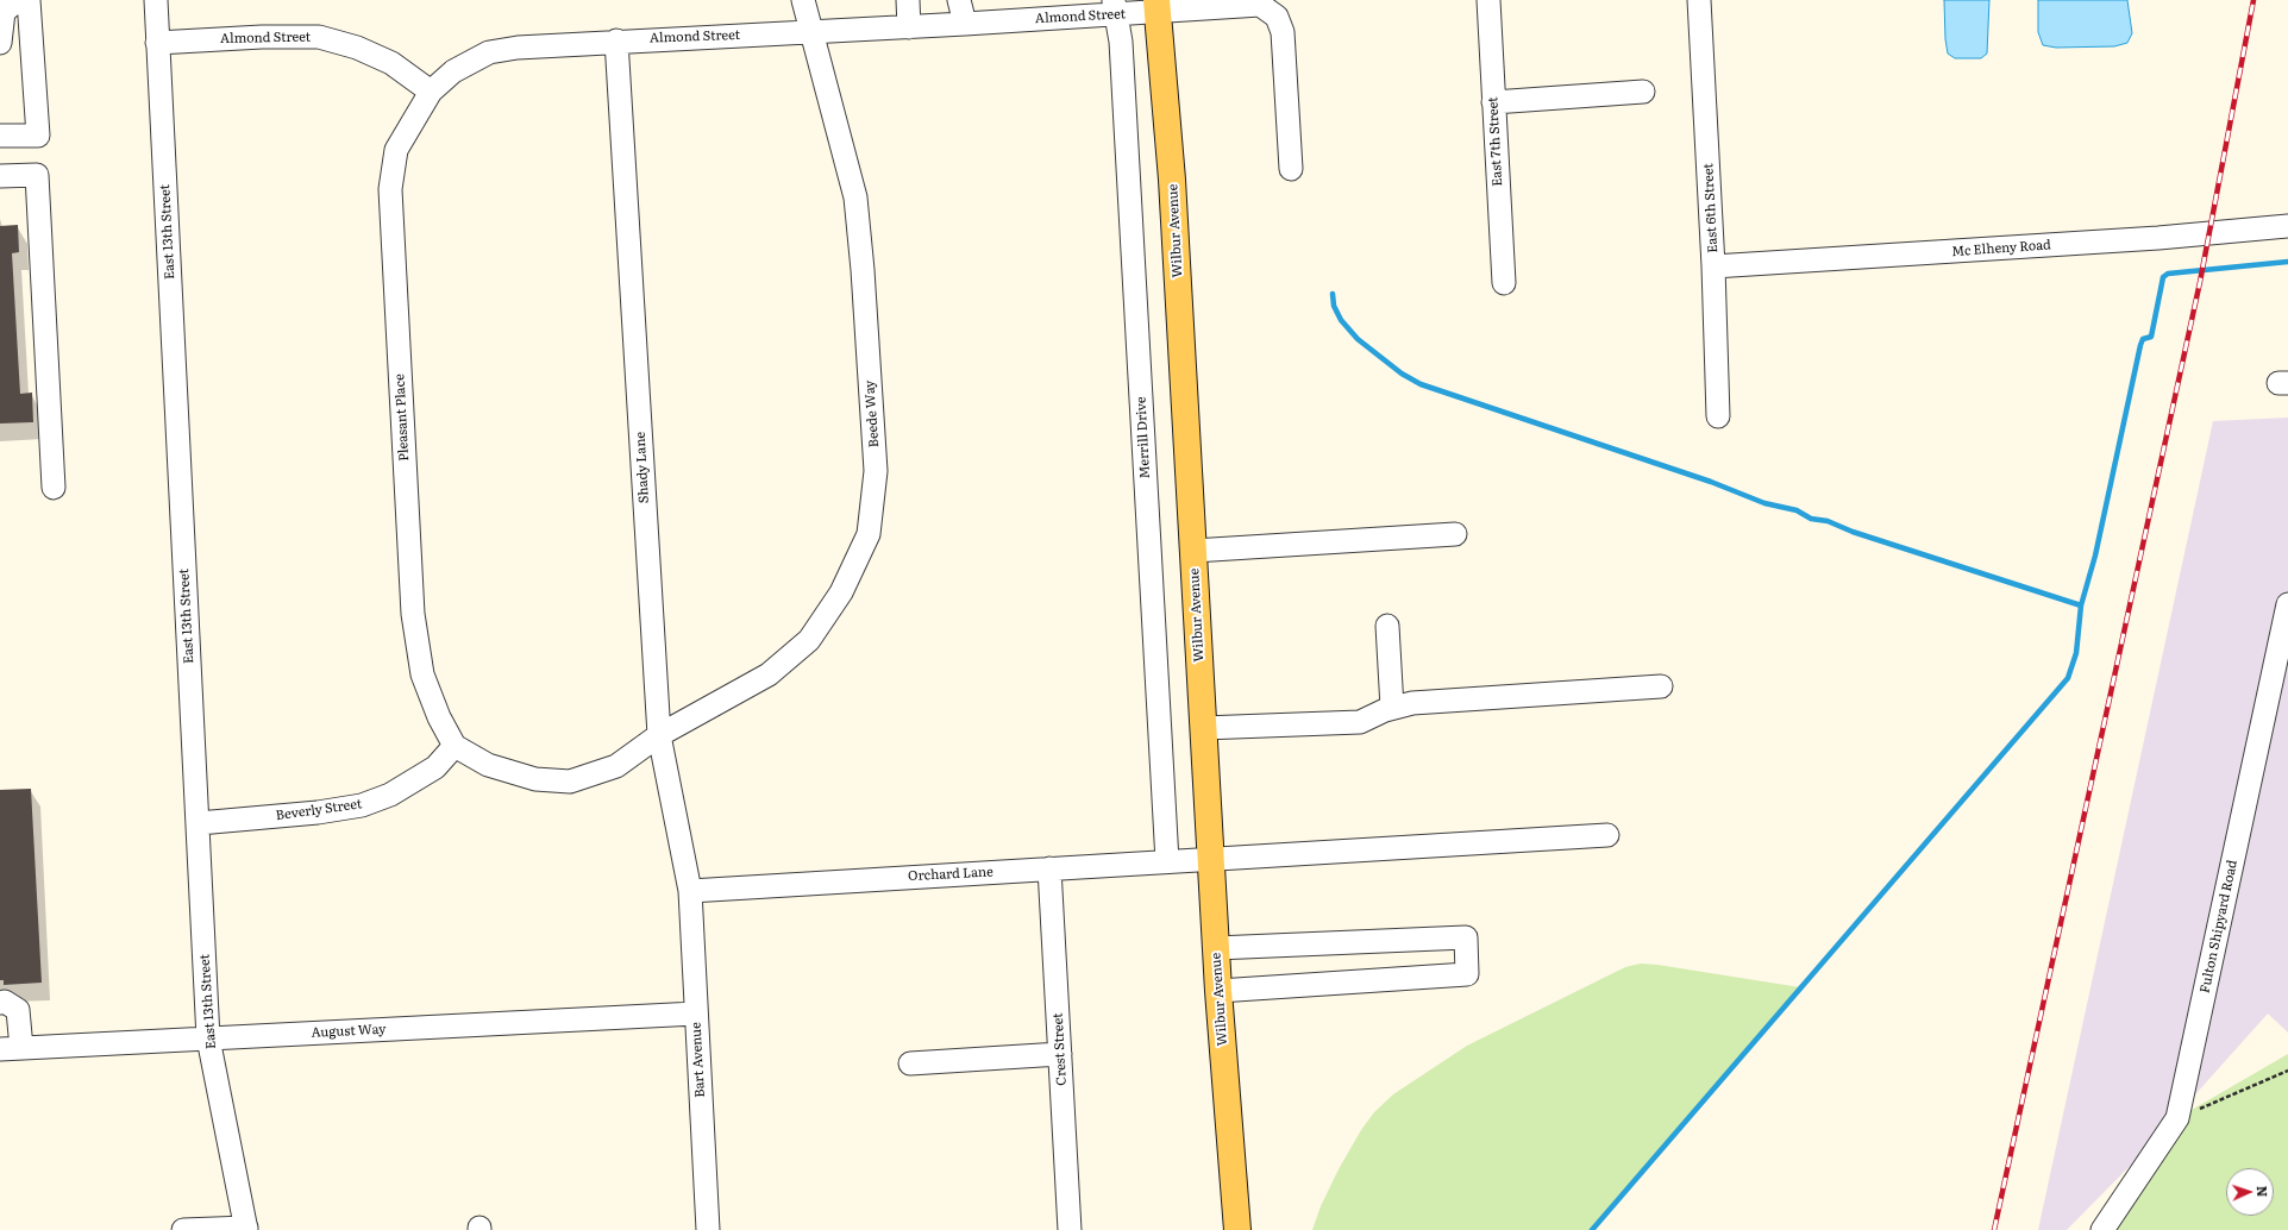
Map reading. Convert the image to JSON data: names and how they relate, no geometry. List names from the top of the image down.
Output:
{
  "streets": {
    "main road": ["Wilbur Avenue"],
    "street": [
      "Almond Street",
      "East 7th Street",
      "East 6th Street",
      "East 13th Street",
      "Mc Elheny Road",
      "Beede Way",
      "Pleasant Place",
      "Merrill Drive",
      "Shady Lane",
      "Beverly Street",
      "Orchard Lane",
      "Fulton Shipyard Road",
      "August Way",
      "Crest Street",
      "Bart Avenue"
    ]
  },
  "crossings": [
    ["Almond Street", "Wilbur Avenue"],
    ["Almond Street", "East 13th Street"],
    ["Almond Street", "Beede Way"],
    ["Almond Street", "Pleasant Place"],
    ["Almond Street", "Merrill Drive"],
    ["Almond Street", "Shady Lane"],
    ["East 6th Street", "Mc Elheny Road"],
    ["Wilbur Avenue", "Orchard Lane"],
    ["East 13th Street", "Beverly Street"],
    ["East 13th Street", "August Way"],
    ["Beede Way", "Shady Lane"],
    ["Pleasant Place", "Beverly Street"],
    ["Merrill Drive", "Orchard Lane"],
    ["Shady Lane", "Orchard Lane"],
    ["Shady Lane", "Bart Avenue"],
    ["Orchard Lane", "Crest Street"],
    ["Orchard Lane", "Bart Avenue"],
    ["August Way", "Bart Avenue"]
  ],
  "north": "right"
}
